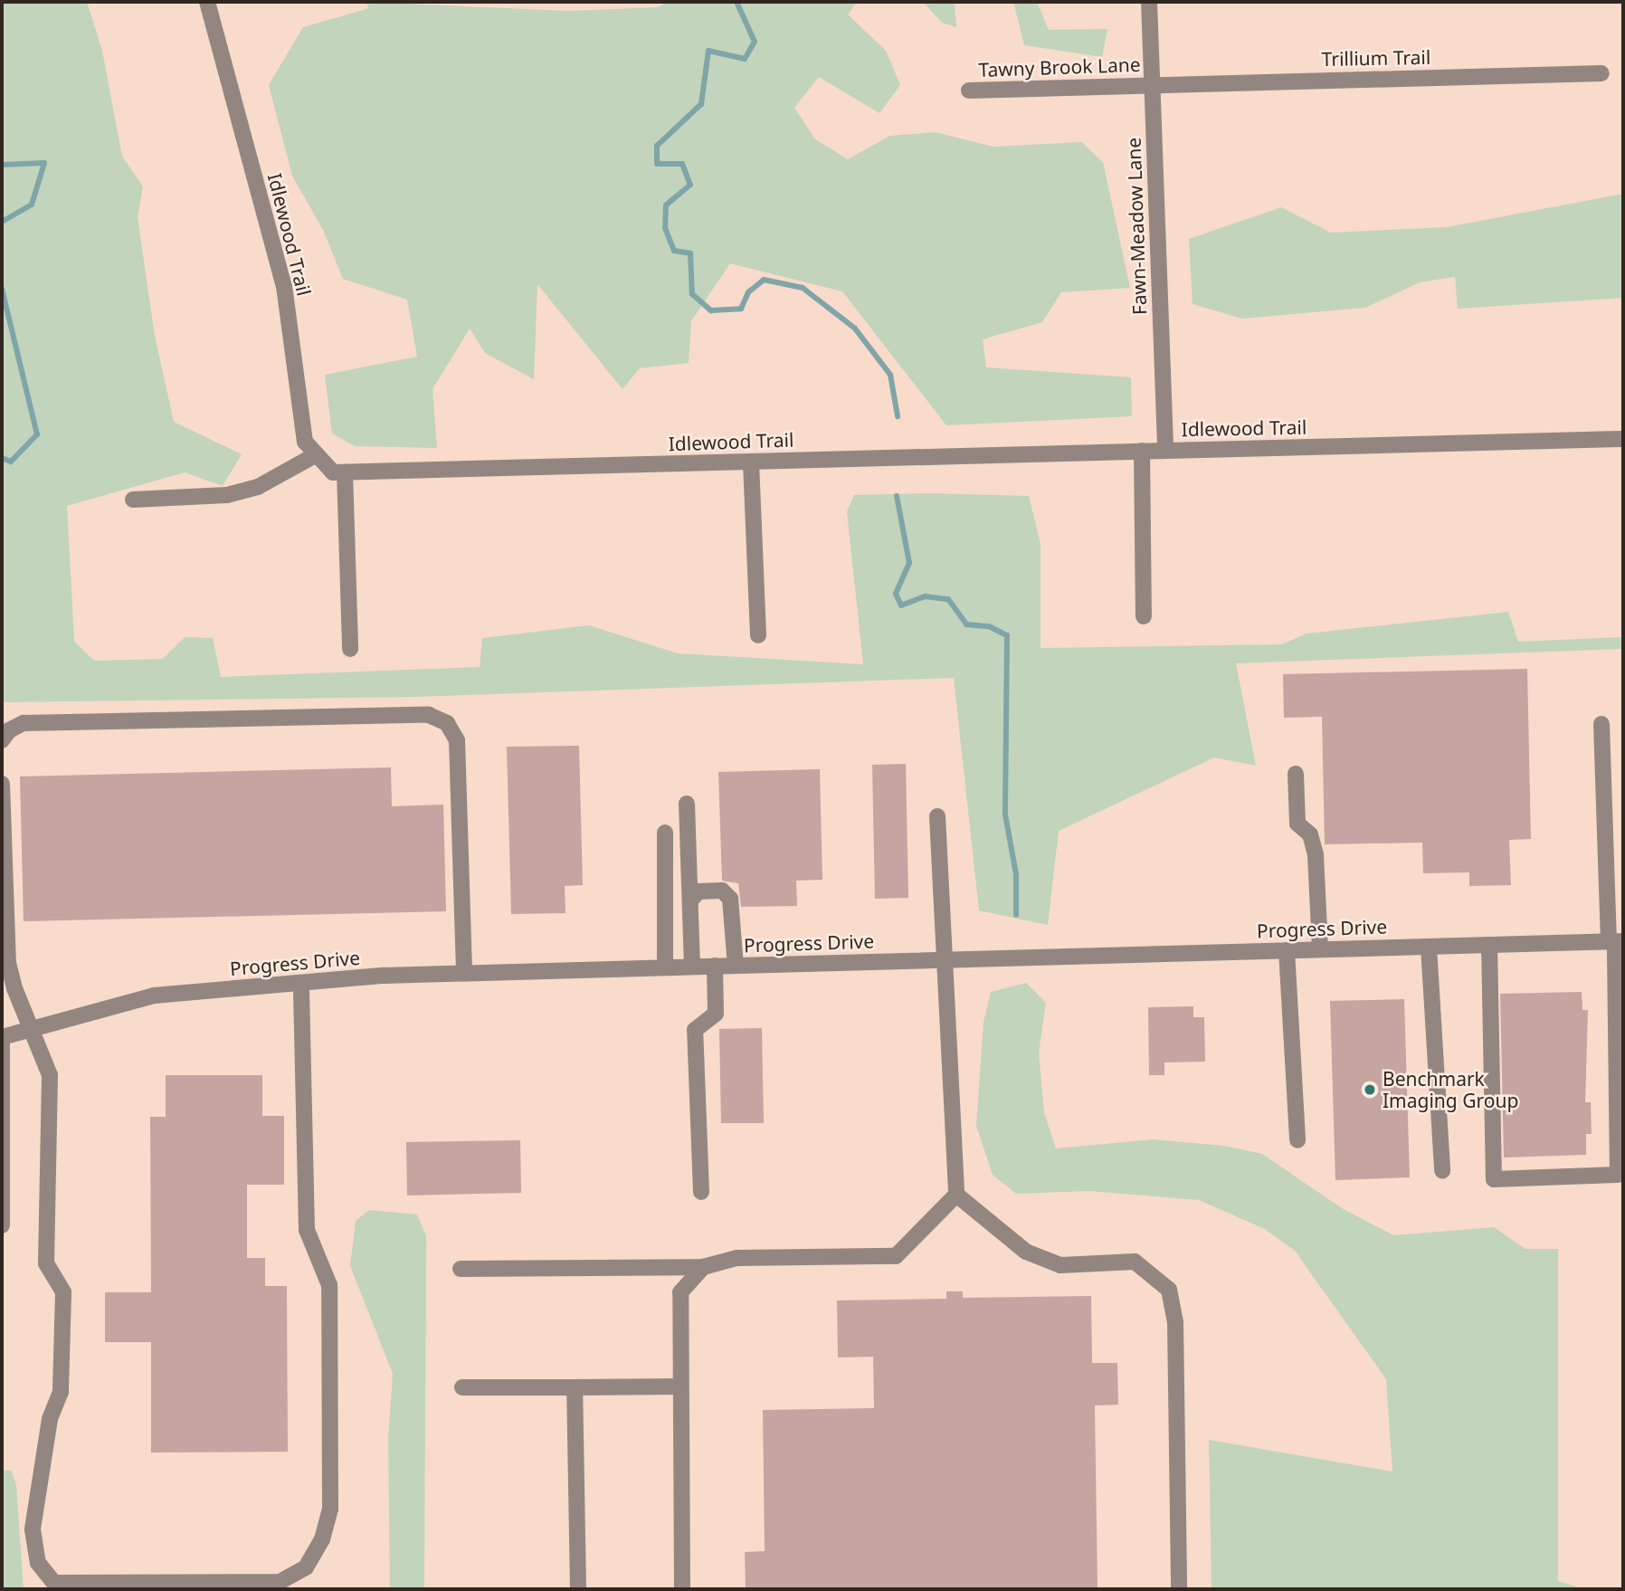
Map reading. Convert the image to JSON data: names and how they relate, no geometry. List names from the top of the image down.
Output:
{
  "streets": {
    "street": [
      "Trillium Trail",
      "Tawny Brook Lane",
      "Fawn-Meadow Lane",
      "Idlewood Trail",
      "Progress Drive"
    ]
  },
  "crossings": [
    ["Trillium Trail", "Tawny Brook Lane"],
    ["Trillium Trail", "Fawn-Meadow Lane"],
    ["Tawny Brook Lane", "Fawn-Meadow Lane"],
    ["Fawn-Meadow Lane", "Idlewood Trail"]
  ],
  "places": ["Benchmark Imaging Group"]
}
